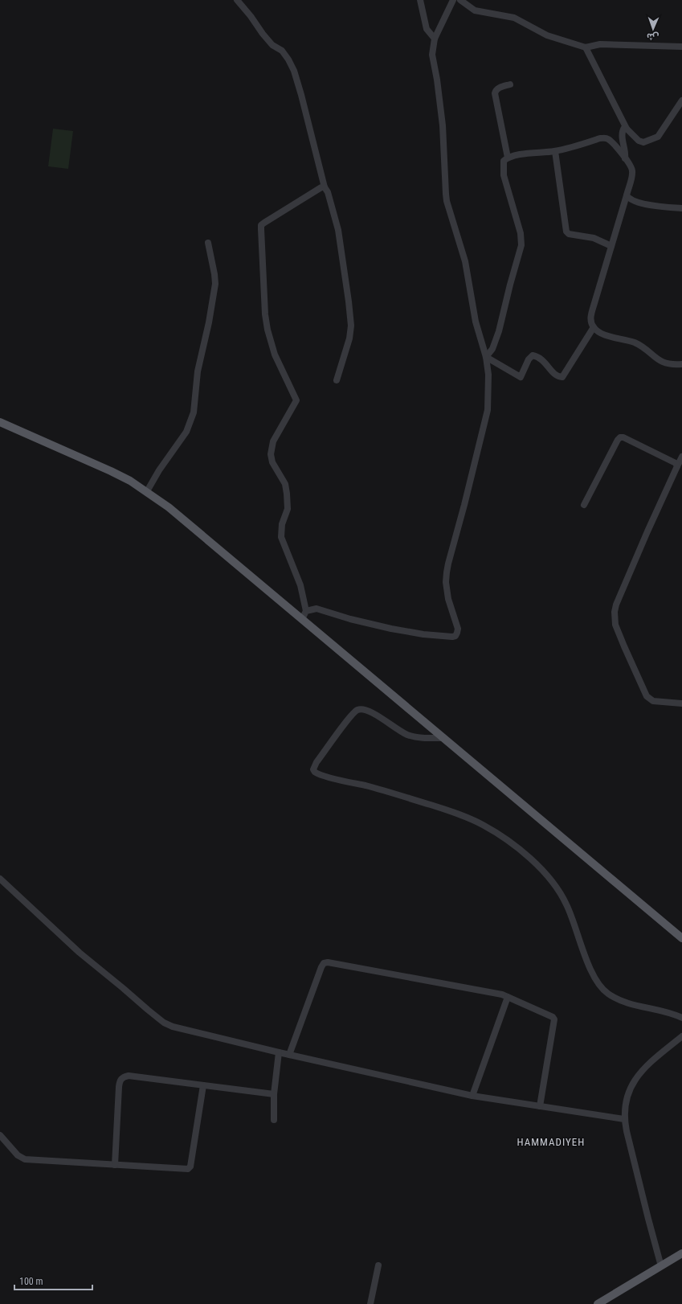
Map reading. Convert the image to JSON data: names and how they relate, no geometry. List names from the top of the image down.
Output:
{
  "districts": ["HAMMADIYEH"],
  "scale_bar": "100 m",
  "north": "bottom"
}
